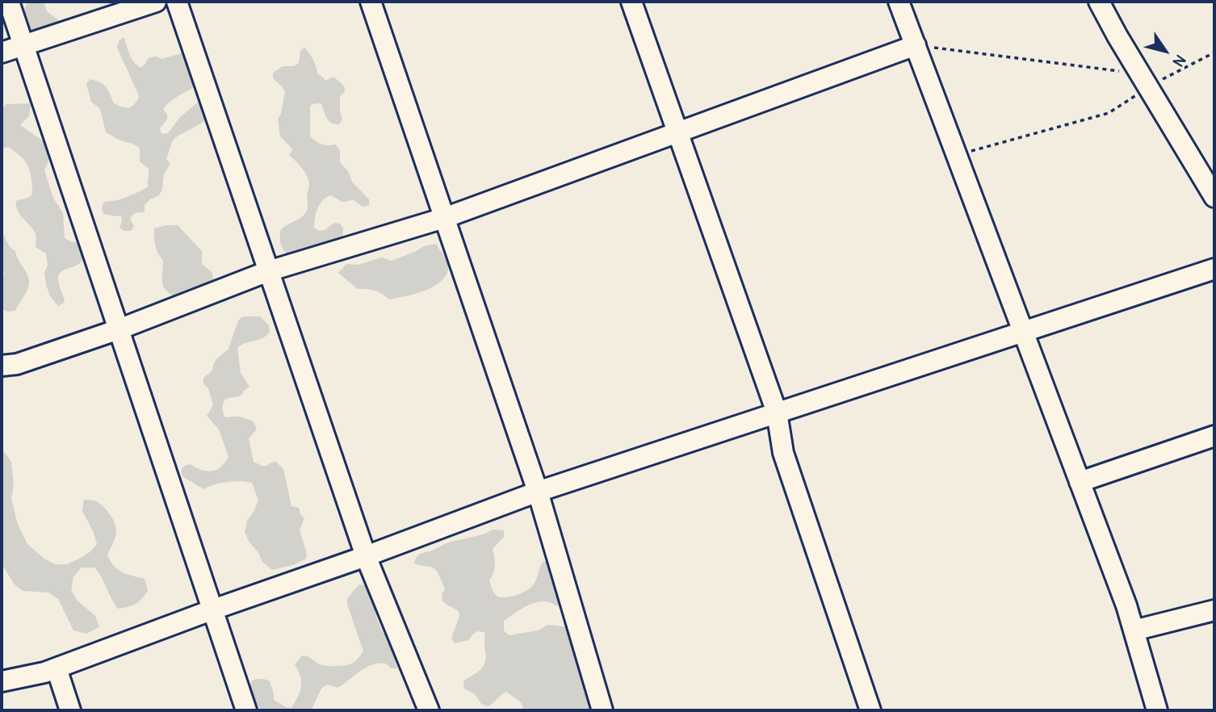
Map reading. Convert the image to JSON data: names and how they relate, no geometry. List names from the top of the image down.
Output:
{
  "north": "bottom right"
}
